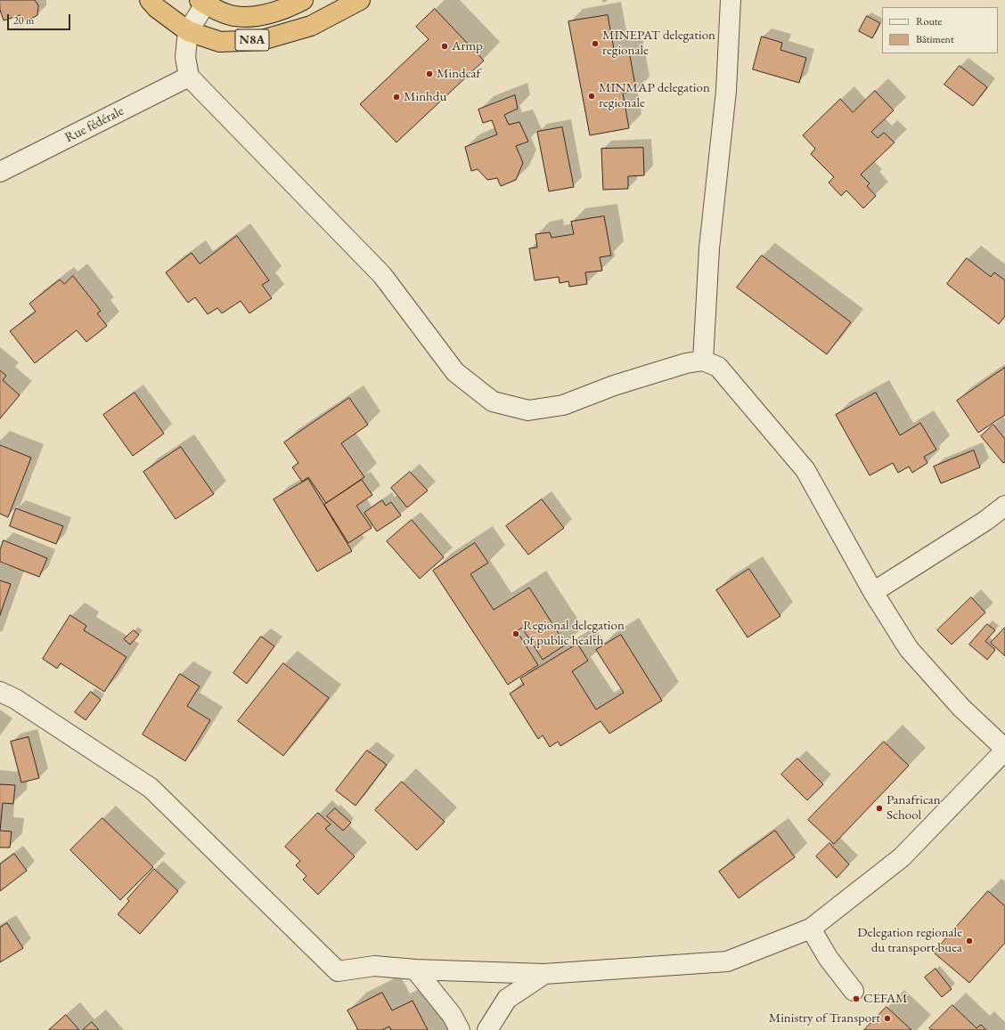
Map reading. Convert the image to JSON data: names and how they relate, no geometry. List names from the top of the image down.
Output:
{
  "streets": {
    "highway": ["N8A"],
    "street": ["Rue fédérale"]
  },
  "places": [
    "MINEPAT delegation regionale",
    "Armp",
    "Mindcaf",
    "MINMAP delegation regionale",
    "Minhdu",
    "Regional delegation of public health",
    "Panafrican School",
    "Delegation regionale du transport buea",
    "CEFAM",
    "Ministry of Transport"
  ],
  "legend": ["Route", "Bâtiment"],
  "scale_bar": "20 m"
}
